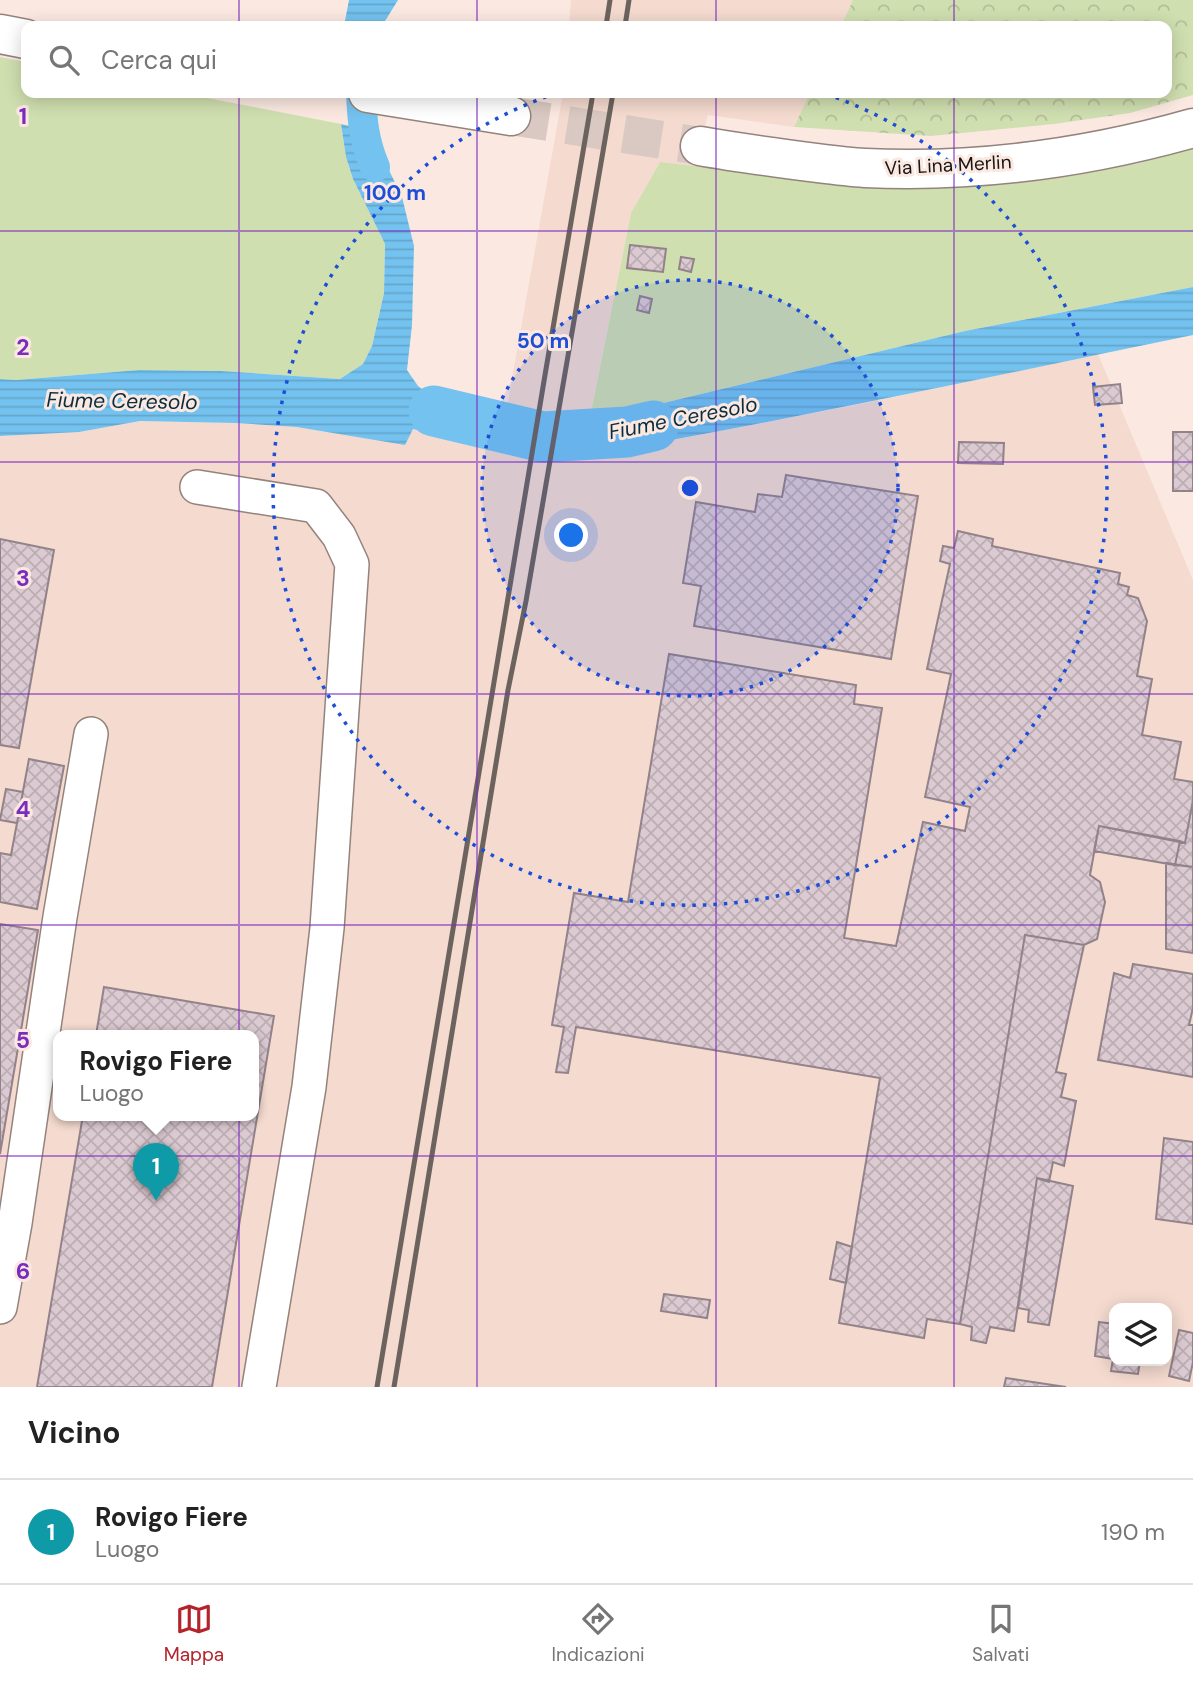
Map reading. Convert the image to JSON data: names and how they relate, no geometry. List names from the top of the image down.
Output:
{
  "streets": {
    "main road": ["Via Lina Merlin"]
  },
  "water": ["Fiume Ceresolo"],
  "page": {
    "search": "Cerca qui",
    "popup": ["Rovigo Fiere", "Luogo"],
    "pins": "1",
    "heading": "Vicino",
    "list": [
      {
        "mark": "1",
        "name": "Rovigo Fiere",
        "note": "Luogo",
        "value": "190 m"
      }
    ],
    "nav": ["Mappa", "Indicazioni", "Salvati"]
  },
  "grid": {
    "rows": [
      "1",
      "2",
      "3",
      "4",
      "5",
      "6"
    ]
  },
  "rings": ["100 m", "50 m"]
}
